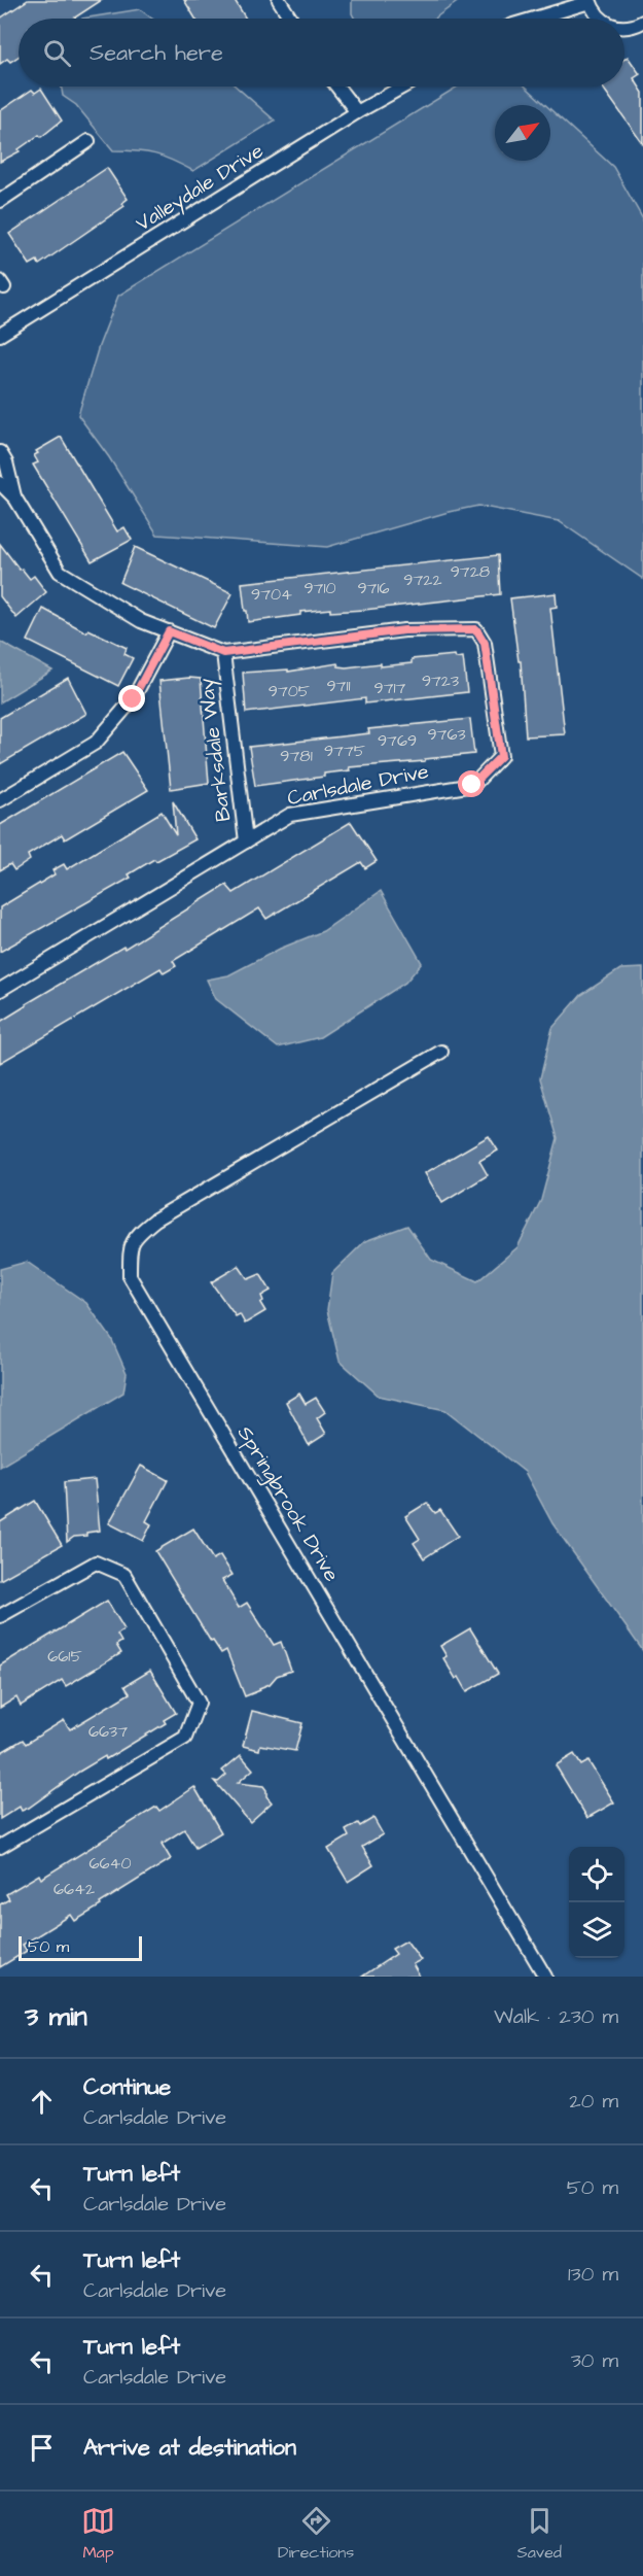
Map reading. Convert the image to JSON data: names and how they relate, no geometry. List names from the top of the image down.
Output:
{
  "streets": {
    "street": [
      "Valleydale Drive",
      "Barksdale Way",
      "Carlsdale Drive",
      "Springbrook Drive"
    ]
  },
  "crossings": [
    ["Barksdale Way", "Carlsdale Drive"]
  ],
  "house_numbers": [
    "9728",
    "9722",
    "9710",
    "9716",
    "9704",
    "9723",
    "9711",
    "9717",
    "9705",
    "9763",
    "9769",
    "9775",
    "9781",
    "6615",
    "6637",
    "6640",
    "6642"
  ],
  "scale_bar": "50 m",
  "north": "top right",
  "page": {
    "search": "Search here",
    "scale": "50 m",
    "heading": ["3 min", "Walk · 230 m"],
    "list": [
      ["Continue", "Carlsdale Drive", "20 m"],
      ["Turn left", "Carlsdale Drive", "50 m"],
      ["Turn left", "Carlsdale Drive", "130 m"],
      ["Turn left", "Carlsdale Drive", "30 m"],
      "Arrive at destination"
    ],
    "nav": ["Map", "Directions", "Saved"]
  }
}
